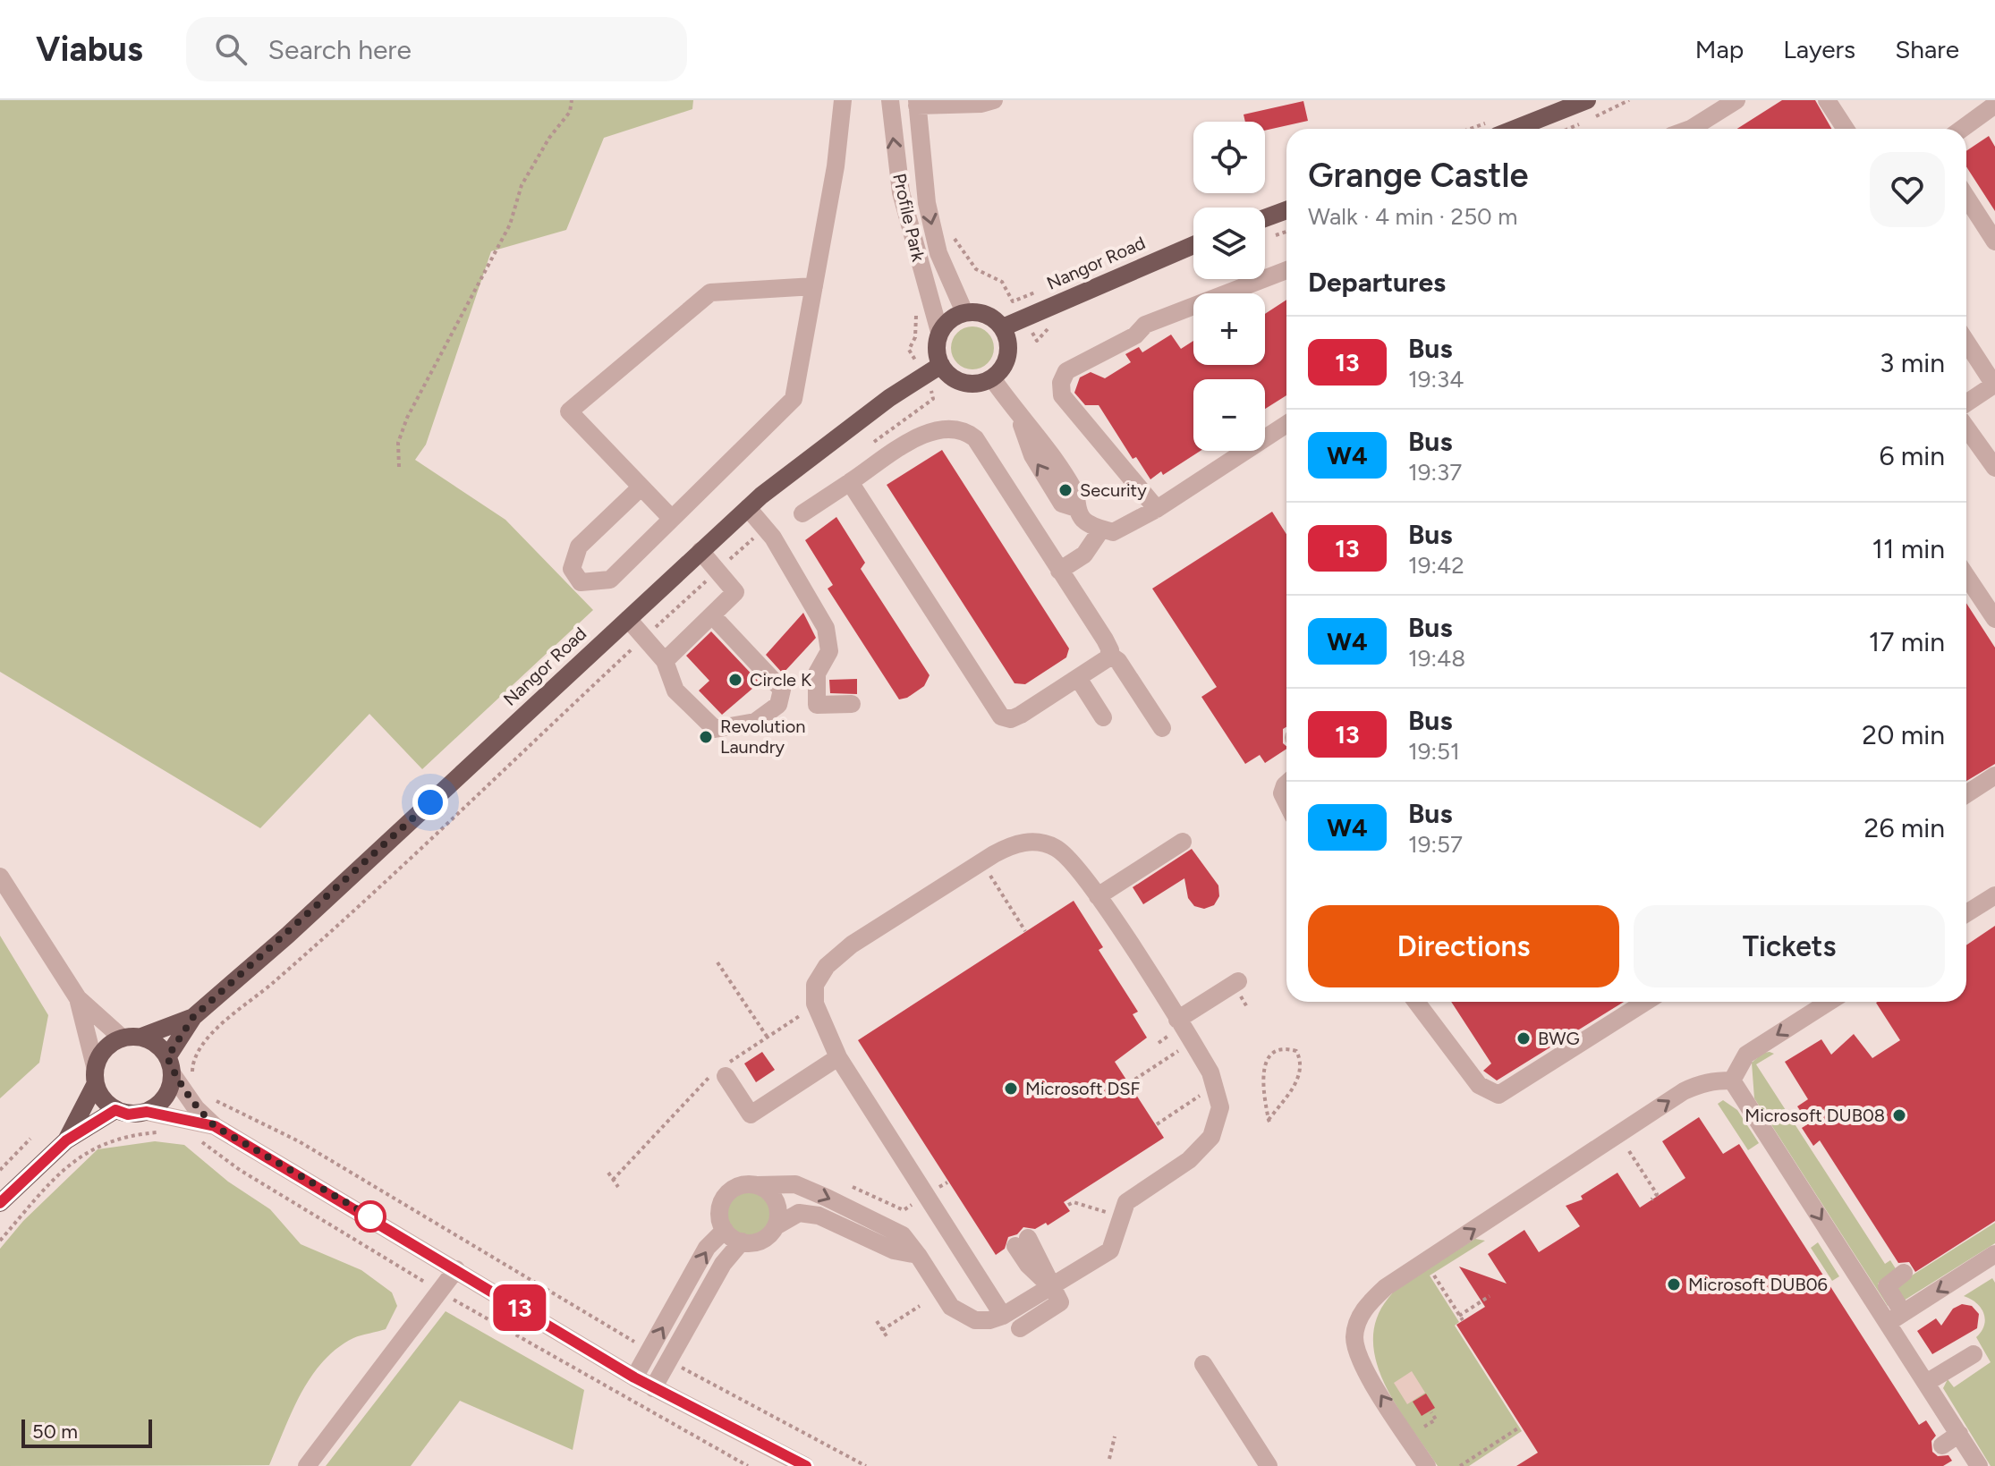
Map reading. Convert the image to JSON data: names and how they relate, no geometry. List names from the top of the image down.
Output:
{
  "streets": {
    "main road": ["Nangor Road"],
    "street": ["Profile Park"]
  },
  "crossings": [
    ["Profile Park", "Nangor Road"]
  ],
  "places": [
    "Security",
    "Circle K",
    "Revolution Laundry",
    "BWG",
    "Microsoft DSF",
    "Microsoft DUB08",
    "Microsoft DUB06"
  ],
  "lines": ["bus line 13"],
  "scale_bar": "50 m",
  "page": {
    "header": "Viabus",
    "search": "Search here",
    "nav": ["Map", "Layers", "Share"],
    "on_map": "13",
    "map_buttons": ["+", "−"],
    "heading": [
      ["Grange Castle", "Walk · 4 min · 250 m"],
      "Departures"
    ],
    "list": [
      {
        "mark": "13",
        "name": "Bus",
        "note": "19:34",
        "value": "3 min"
      },
      {
        "mark": "W4",
        "name": "Bus",
        "note": "19:37",
        "value": "6 min"
      },
      {
        "mark": "13",
        "name": "Bus",
        "note": "19:42",
        "value": "11 min"
      },
      {
        "mark": "W4",
        "name": "Bus",
        "note": "19:48",
        "value": "17 min"
      },
      {
        "mark": "13",
        "name": "Bus",
        "note": "19:51",
        "value": "20 min"
      },
      {
        "mark": "W4",
        "name": "Bus",
        "note": "19:57",
        "value": "26 min"
      }
    ],
    "buttons": ["Directions", "Tickets"],
    "scale": "50 m"
  }
}
